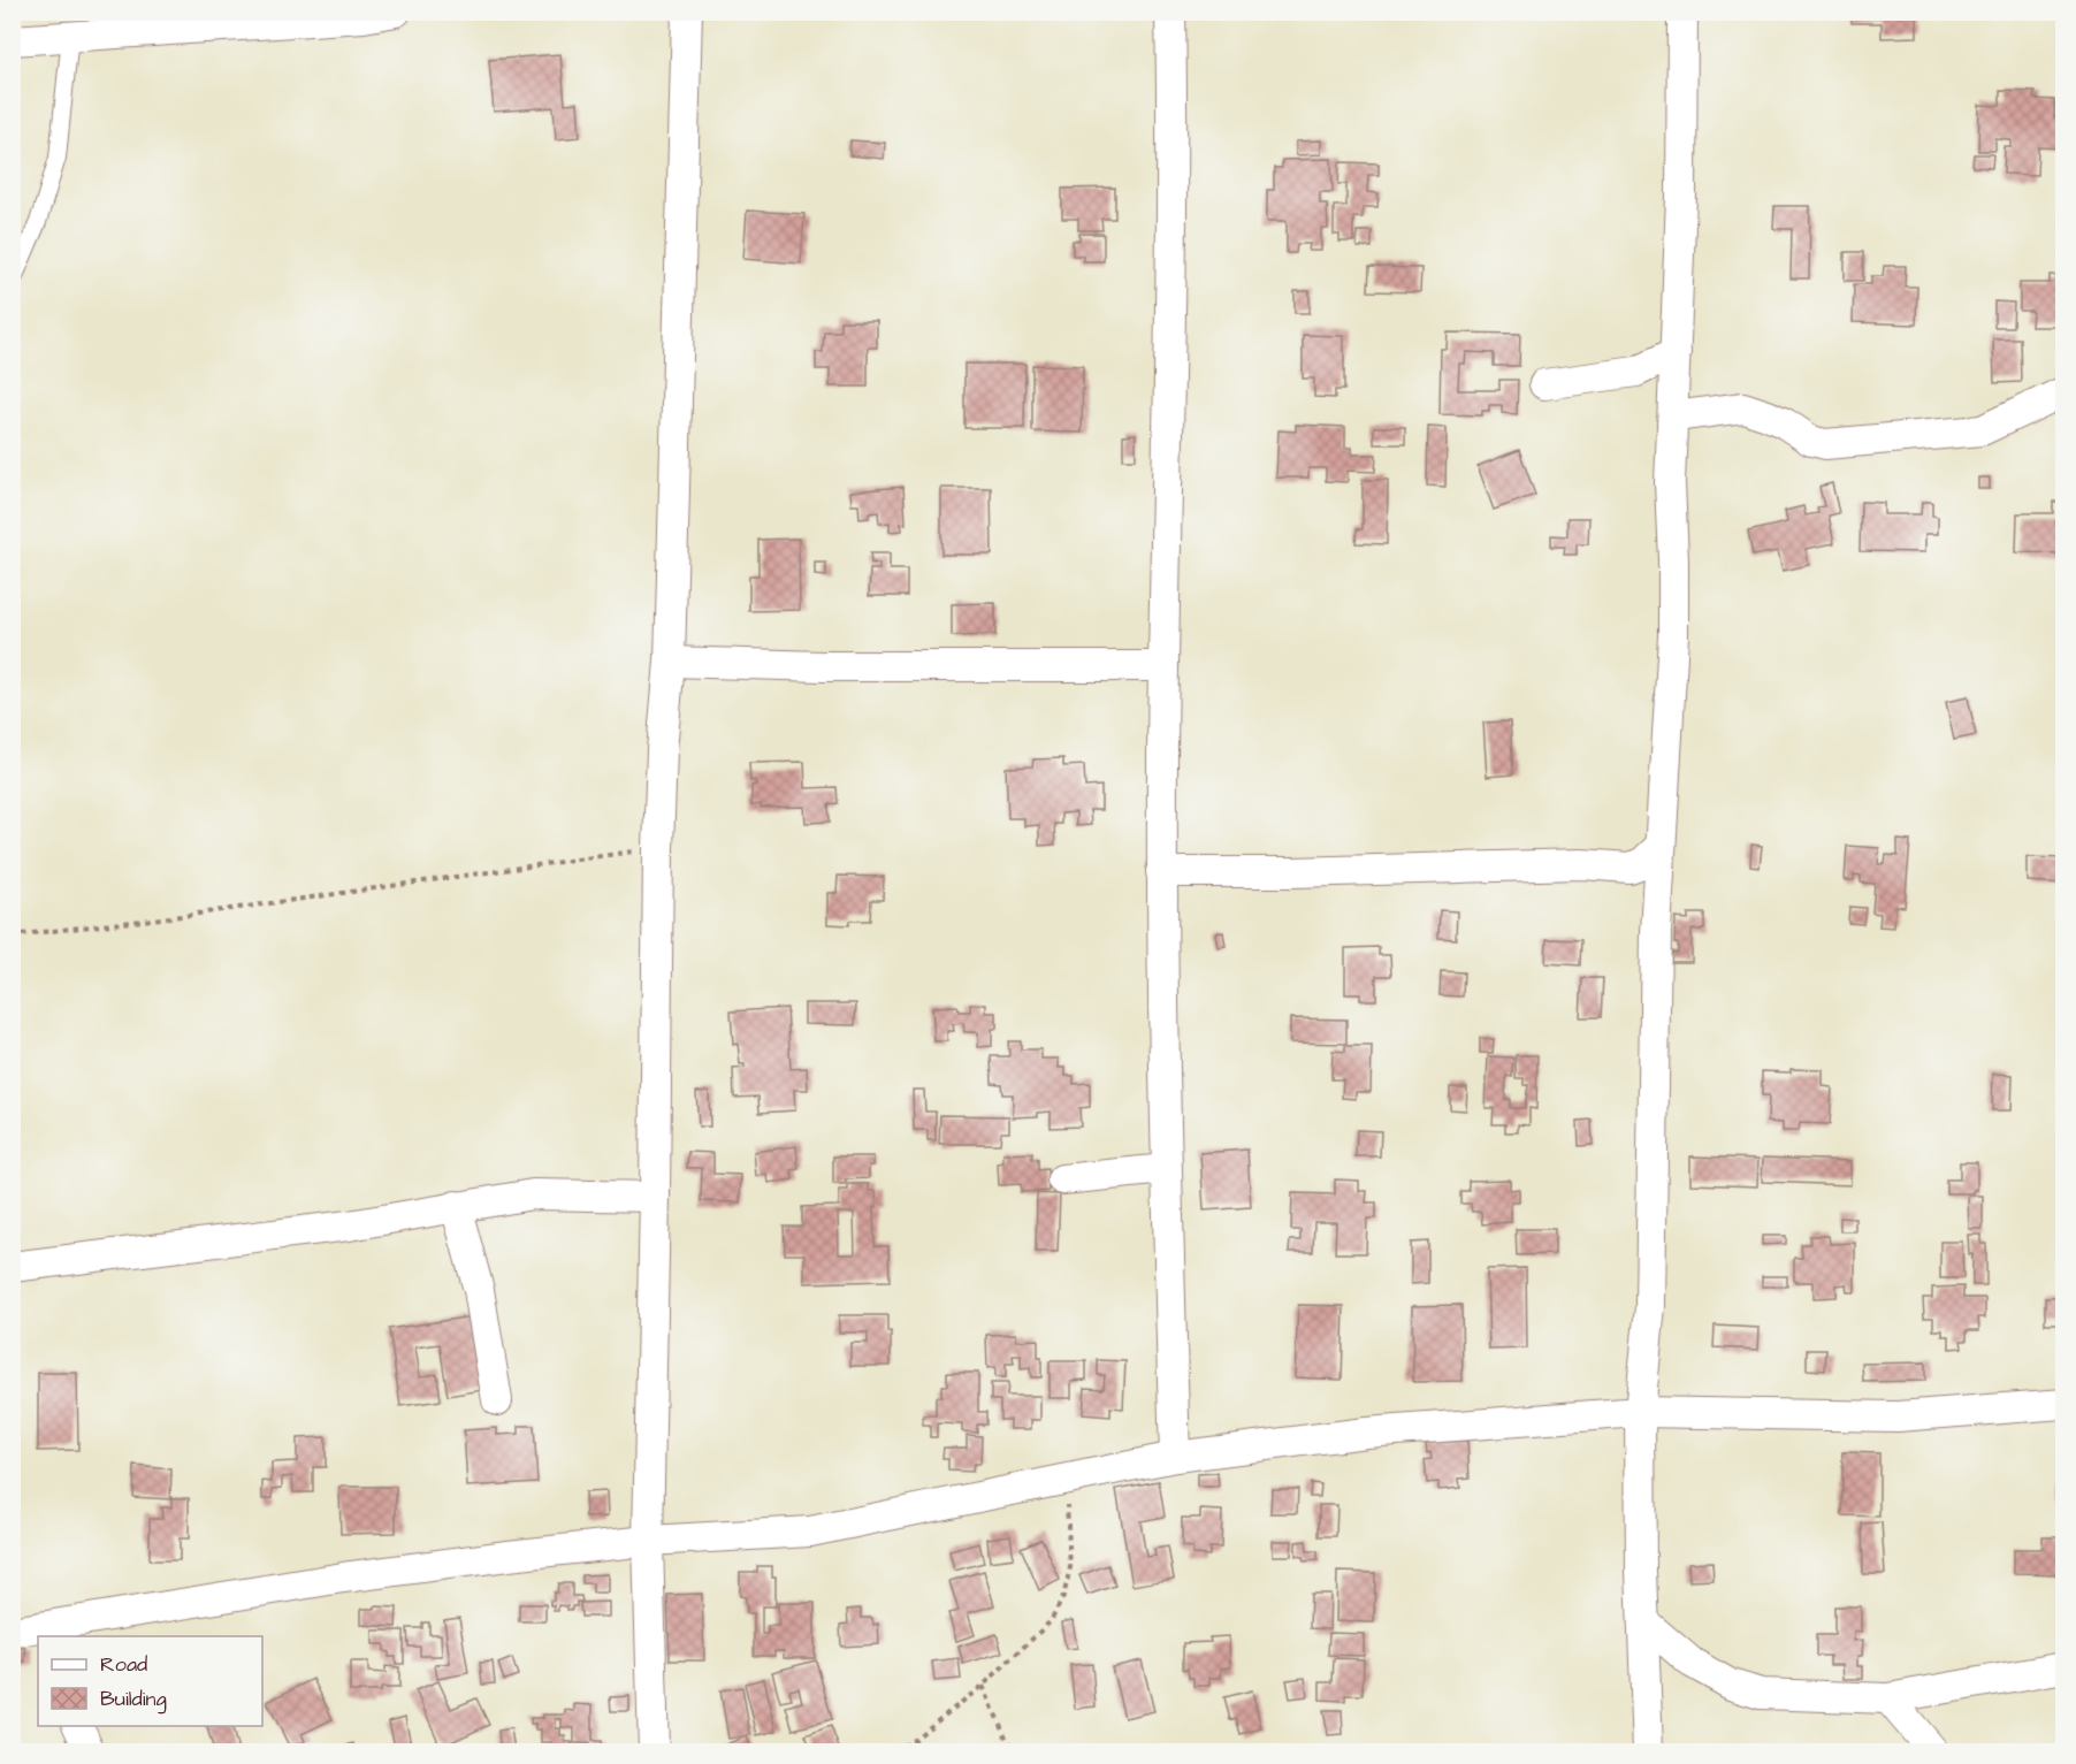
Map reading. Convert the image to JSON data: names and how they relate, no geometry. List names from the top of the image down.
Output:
{
  "legend": ["Road", "Building"]
}
